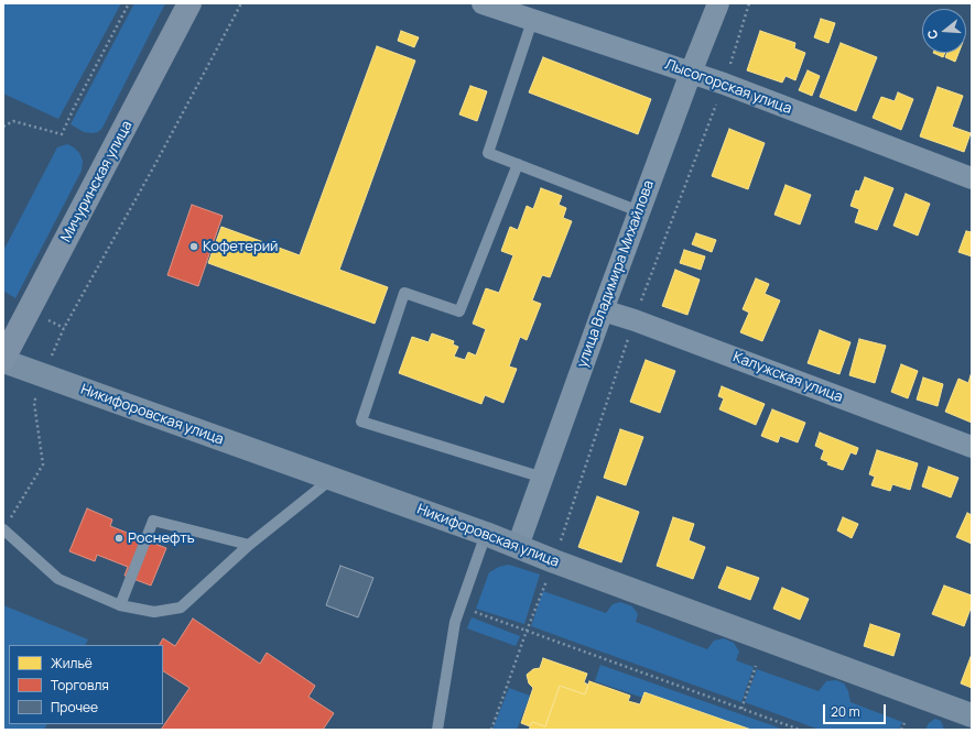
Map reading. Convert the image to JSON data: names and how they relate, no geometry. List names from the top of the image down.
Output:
{
  "streets": {
    "main road": ["Мичуринская улица", "Никифоровская улица"],
    "street": ["Лысогорская улица", "улица Владимира Михайлова", "Калужская улица"]
  },
  "crossings": [
    ["Лысогорская улица", "улица Владимира Михайлова"],
    ["Мичуринская улица", "Никифоровская улица"],
    ["улица Владимира Михайлова", "Калужская улица"],
    ["улица Владимира Михайлова", "Никифоровская улица"]
  ],
  "places": ["Кофетерий", "Роснефть"],
  "legend": ["Жильё", "Торговля", "Прочее"],
  "scale_bar": "20 m",
  "north": "left"
}
